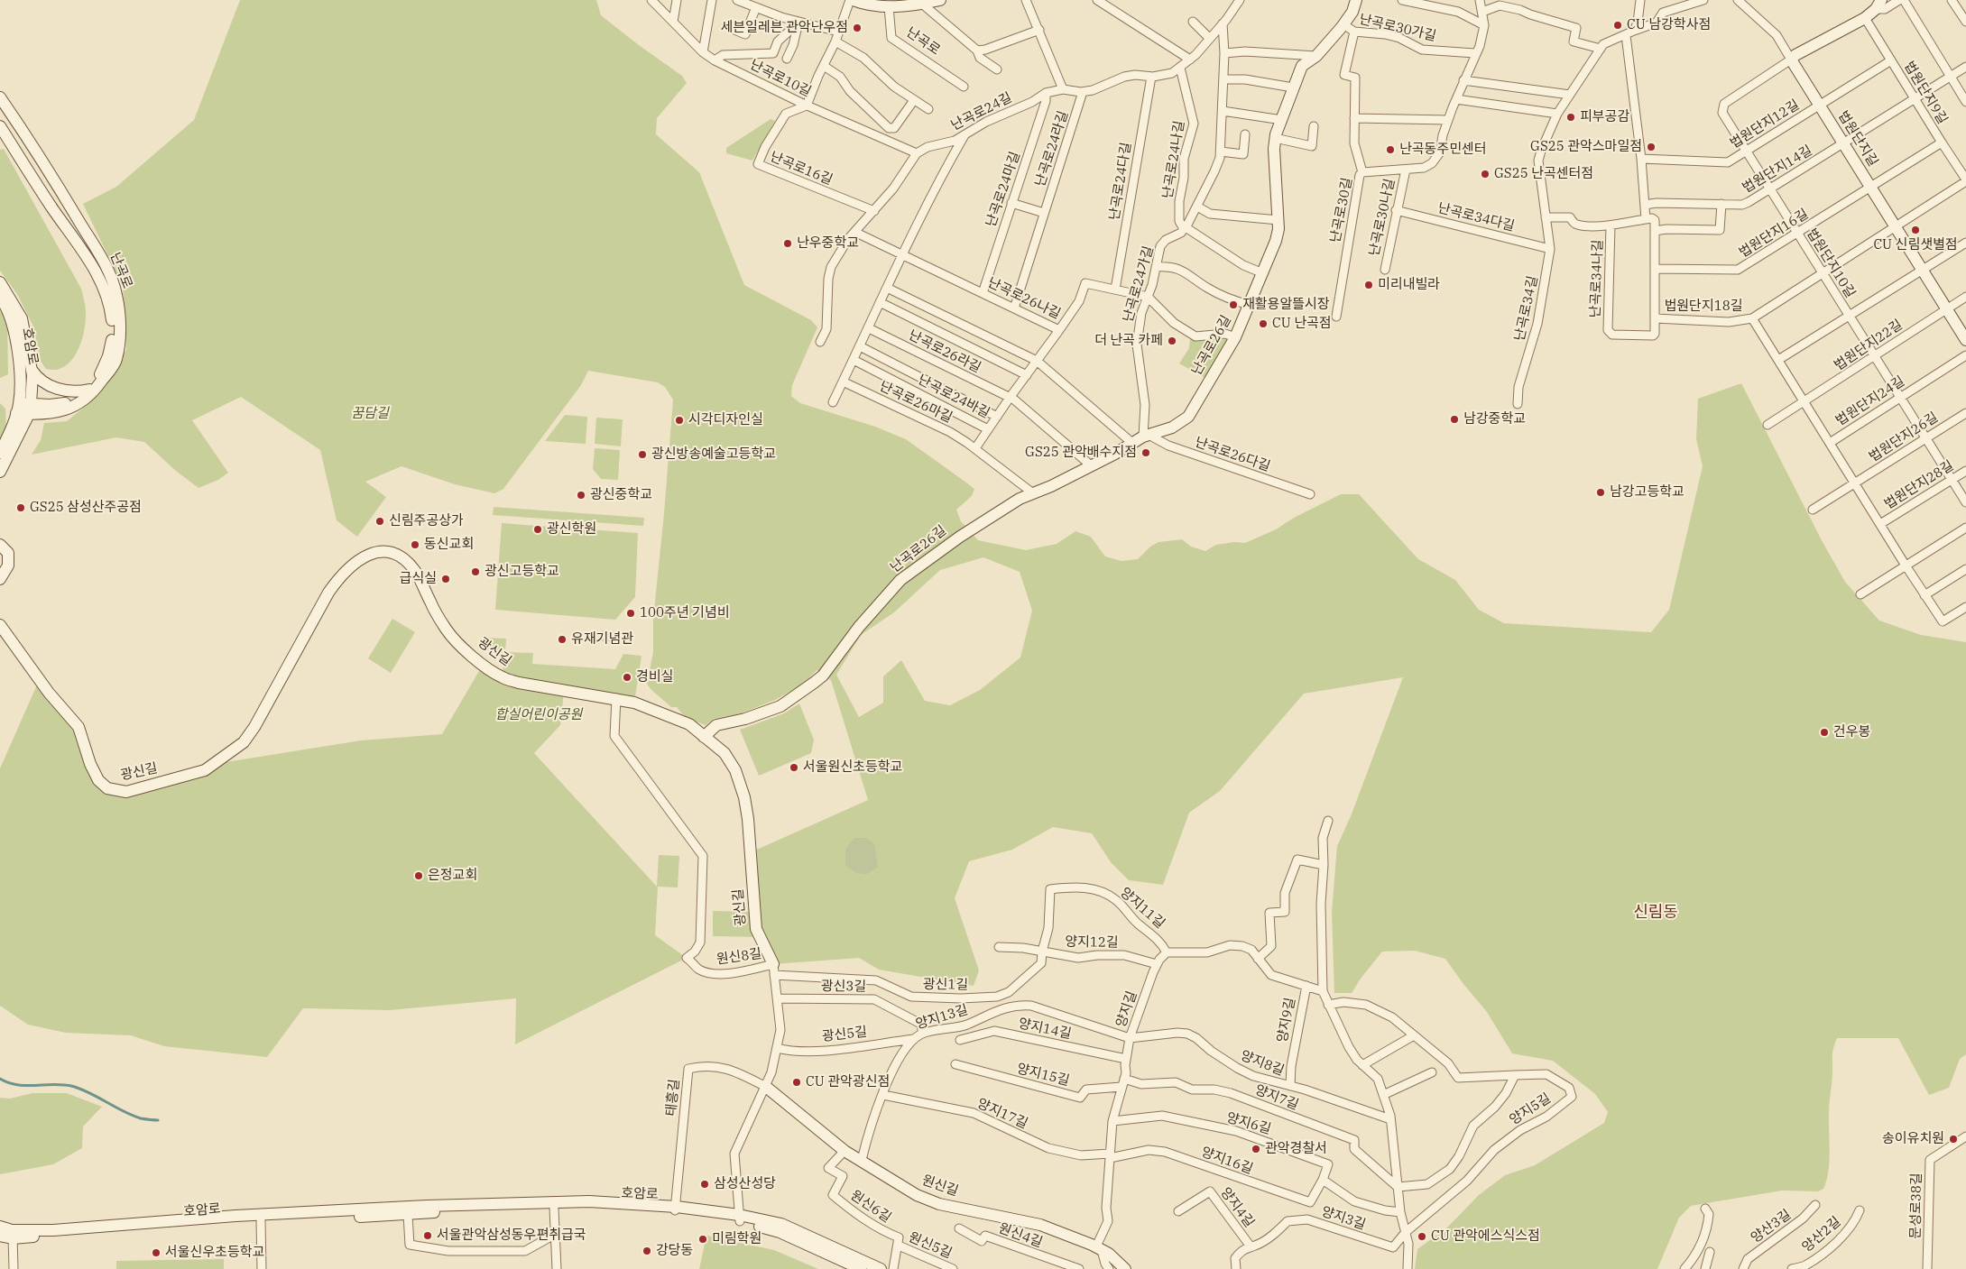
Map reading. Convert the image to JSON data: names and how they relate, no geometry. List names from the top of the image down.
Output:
{
  "streets": {
    "street": [
      "난곡로30가길",
      "난곡로",
      "난곡로10길",
      "법원단지9길",
      "난곡로24길",
      "법원단지12길",
      "법원단지길",
      "난곡로24라길",
      "난곡로24나길",
      "난곡로16길",
      "법원단지14길",
      "난곡로24다길",
      "난곡로24마길",
      "난곡로30길",
      "난곡로30나길",
      "난곡로34다길",
      "법원단지16길",
      "법원단지10길",
      "난곡로34나길",
      "난곡로24가길",
      "난곡로26나길",
      "법원단지18길",
      "난곡로34길",
      "난곡로26길",
      "법원단지22길",
      "호암로",
      "난곡로26라길",
      "난곡로24바길",
      "법원단지24길",
      "난곡로26마길",
      "법원단지26길",
      "난곡로26다길",
      "법원단지28길",
      "광신길",
      "양지11길",
      "양지12길",
      "원신8길",
      "광신1길",
      "광신3길",
      "양지길",
      "양지13길",
      "양지9길",
      "양지14길",
      "광신5길",
      "양지8길",
      "양지15길",
      "태흥길",
      "양지7길",
      "양지5길",
      "양지17길",
      "양지6길",
      "양지16길",
      "원신길",
      "문성로38길",
      "원신6길",
      "양지4길",
      "양지3길",
      "양산3길",
      "양산2길",
      "원신4길",
      "원신5길"
    ]
  },
  "crossings": [
    ["난곡로30가길", "난곡로30길"],
    ["난곡로30가길", "난곡로26길"],
    ["난곡로", "호암로"],
    ["난곡로10길", "난곡로24길"],
    ["난곡로10길", "난곡로16길"],
    ["법원단지9길", "법원단지길"],
    ["법원단지9길", "법원단지14길"],
    ["법원단지9길", "법원단지18길"],
    ["난곡로24길", "난곡로24라길"],
    ["난곡로24길", "난곡로24나길"],
    ["난곡로24길", "난곡로24다길"],
    ["난곡로24길", "난곡로24마길"],
    ["난곡로24길", "난곡로24가길"],
    ["법원단지12길", "법원단지길"],
    ["법원단지12길", "법원단지10길"],
    ["법원단지길", "법원단지14길"],
    ["법원단지길", "법원단지16길"],
    ["법원단지길", "법원단지10길"],
    ["법원단지길", "법원단지18길"],
    ["법원단지길", "법원단지22길"],
    ["난곡로24라길", "난곡로26나길"],
    ["난곡로24나길", "난곡로24가길"],
    ["법원단지14길", "법원단지10길"],
    ["난곡로24다길", "난곡로26나길"],
    ["난곡로24마길", "난곡로26나길"],
    ["난곡로30길", "난곡로30나길"],
    ["난곡로30나길", "난곡로34다길"],
    ["난곡로34다길", "난곡로34길"],
    ["법원단지16길", "법원단지10길"],
    ["법원단지16길", "난곡로34나길"],
    ["법원단지10길", "법원단지18길"],
    ["법원단지10길", "법원단지22길"],
    ["법원단지10길", "법원단지24길"],
    ["법원단지10길", "법원단지26길"],
    ["법원단지10길", "법원단지28길"],
    ["난곡로34나길", "법원단지18길"],
    ["난곡로24가길", "난곡로26나길"],
    ["난곡로24가길", "난곡로26길"],
    ["난곡로24가길", "난곡로26다길"],
    ["법원단지18길", "법원단지22길"],
    ["난곡로26길", "난곡로26라길"],
    ["난곡로26길", "난곡로26마길"],
    ["난곡로26길", "난곡로26다길"],
    ["난곡로26길", "광신길"],
    ["호암로", "광신길"],
    ["호암로", "태흥길"],
    ["법원단지24길", "법원단지26길"],
    ["광신길", "원신8길"],
    ["광신길", "광신1길"],
    ["광신길", "광신3길"],
    ["광신길", "광신5길"],
    ["광신길", "태흥길"],
    ["광신길", "원신길"],
    ["양지11길", "양지12길"],
    ["양지11길", "광신1길"],
    ["양지11길", "양지길"],
    ["양지12길", "광신1길"],
    ["양지12길", "양지길"],
    ["원신8길", "광신1길"],
    ["광신3길", "양지13길"],
    ["양지길", "양지13길"],
    ["양지길", "양지14길"],
    ["양지길", "양지8길"],
    ["양지길", "양지15길"],
    ["양지길", "양지7길"],
    ["양지길", "양지17길"],
    ["양지길", "양지6길"],
    ["양지길", "양지16길"],
    ["양지길", "원신길"],
    ["양지13길", "광신5길"],
    ["양지13길", "양지8길"],
    ["양지13길", "양지17길"],
    ["양지13길", "원신길"],
    ["양지9길", "양지8길"],
    ["양지15길", "양지7길"],
    ["태흥길", "원신길"],
    ["양지7길", "양지5길"],
    ["양지5길", "양지3길"],
    ["양지17길", "양지16길"],
    ["양지6길", "양지16길"],
    ["원신길", "원신6길"],
    ["원신6길", "원신5길"],
    ["양지4길", "양지3길"]
  ],
  "districts": ["신림동"],
  "parks": ["꿈담길", "합실어린이공원"],
  "places": [
    "CU 남강학사점",
    "세븐일레븐 관악난우점",
    "피부공감",
    "GS25 관악스마일점",
    "난곡동주민센터",
    "GS25 난곡센터점",
    "CU 신림샛별점",
    "난우중학교",
    "미리내빌라",
    "재활용알뜰시장",
    "CU 난곡점",
    "더 난곡 카페",
    "남강중학교",
    "시각디자인실",
    "GS25 관악배수지점",
    "광신방송예술고등학교",
    "남강고등학교",
    "광신중학교",
    "GS25 삼성산주공점",
    "신림주공상가",
    "광신학원",
    "동신교회",
    "광신고등학교",
    "급식실",
    "100주년 기념비",
    "유재기념관",
    "경비실",
    "건우봉",
    "서울원신초등학교",
    "은정교회",
    "CU 관악광신점",
    "송이유치원",
    "관악경찰서",
    "삼성산성당",
    "서울관악삼성동우편취급국",
    "CU 관악에스식스점",
    "미림학원",
    "강당동",
    "서울신우초등학교"
  ]
}
